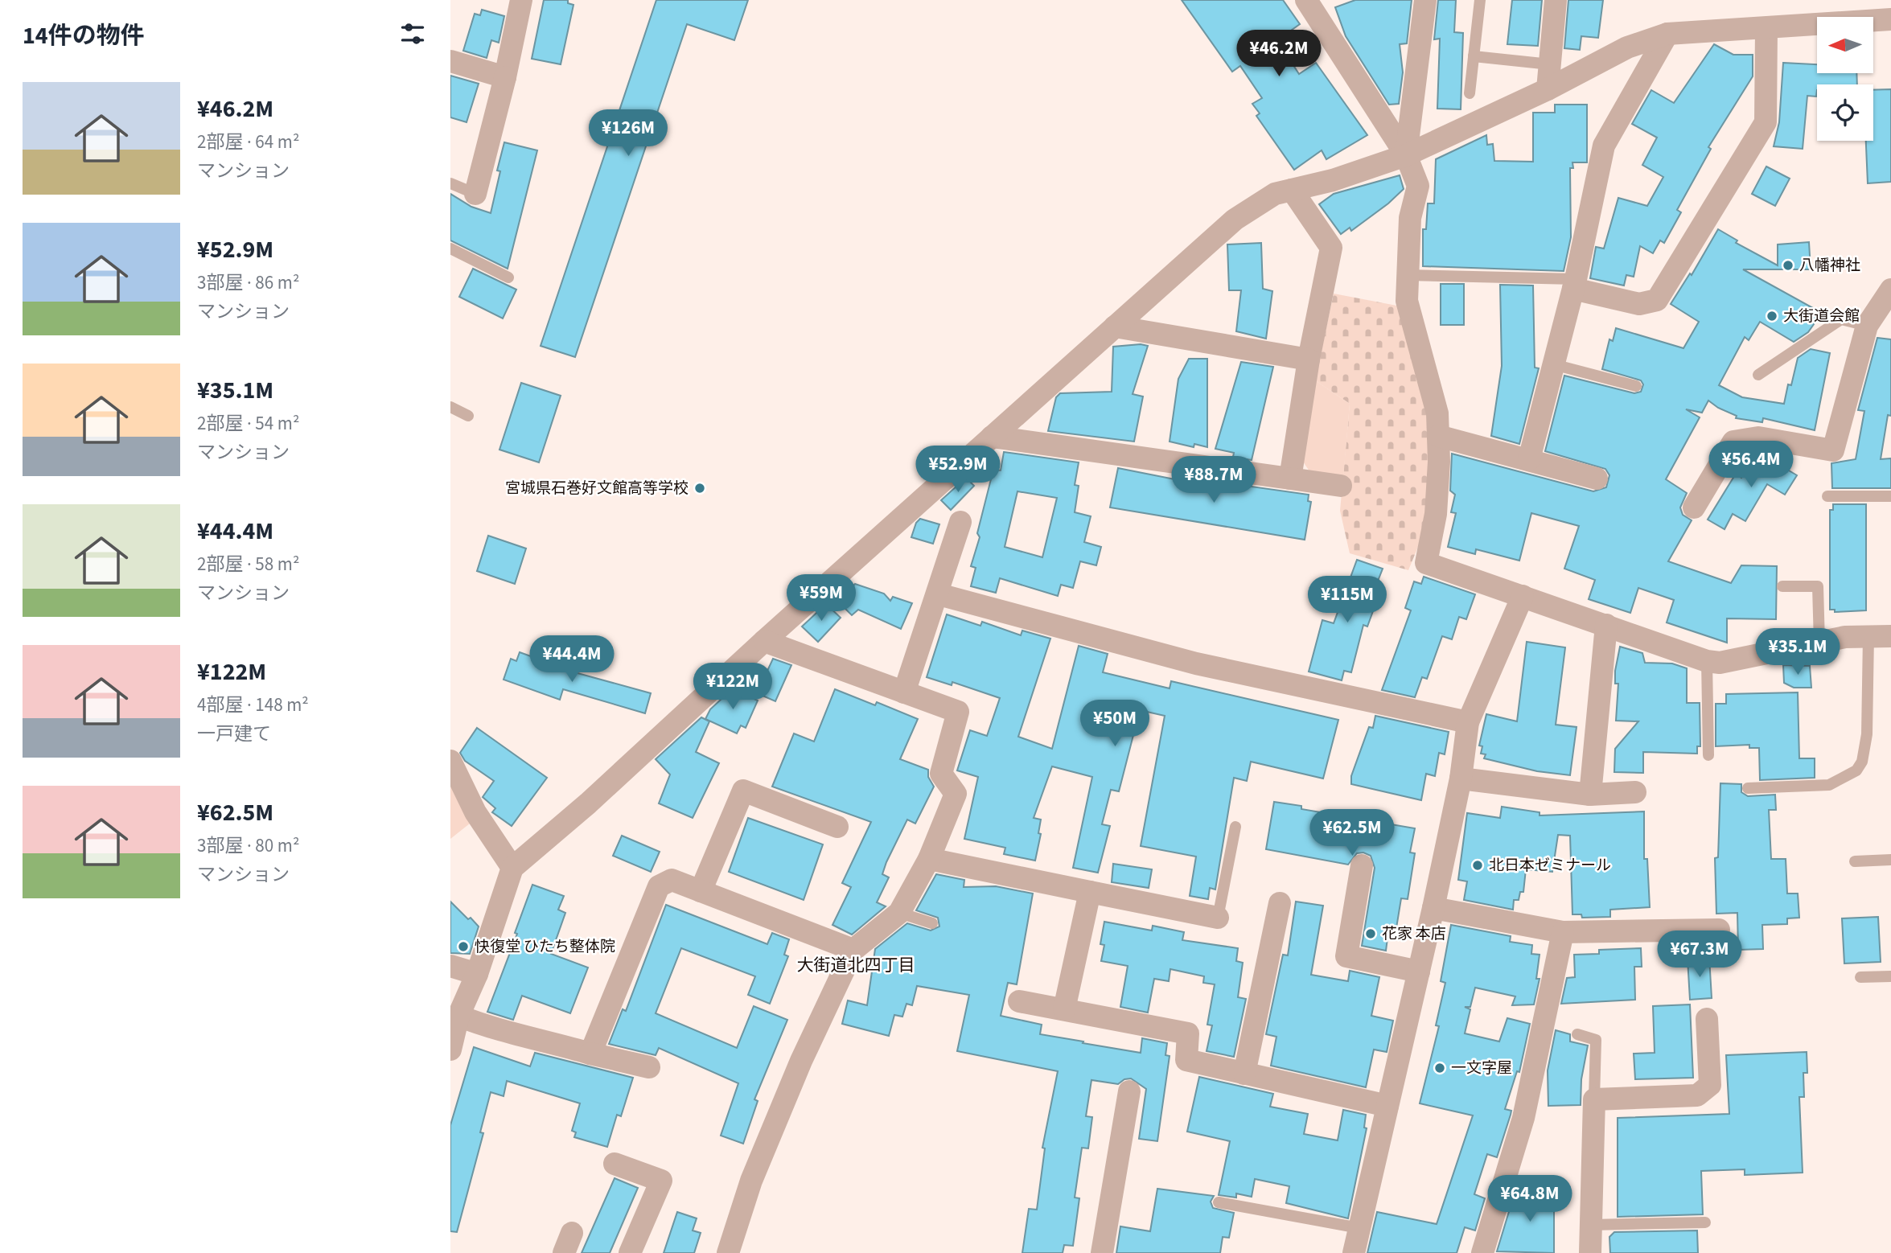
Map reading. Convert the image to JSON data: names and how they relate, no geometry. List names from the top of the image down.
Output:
{
  "districts": ["大街道北四丁目"],
  "places": [
    "八幡神社",
    "大街道会館",
    "宮城県石巻好文館高等学校",
    "北日本ゼミナール",
    "花家 本店",
    "快復堂 ひたち整体院",
    "一文字屋"
  ],
  "north": "left",
  "page": {
    "heading": "14件の物件",
    "price": [
      "¥46.2M",
      "¥126M",
      "¥56.4M",
      "¥52.9M",
      "¥88.7M",
      "¥59M",
      "¥115M",
      "¥35.1M",
      "¥44.4M",
      "¥122M",
      "¥50M",
      "¥62.5M",
      "¥67.3M",
      "¥64.8M"
    ],
    "list": [
      {
        "name": "¥46.2M",
        "note": "2部屋 · 64 m² · マンション"
      },
      {
        "name": "¥52.9M",
        "note": "3部屋 · 86 m² · マンション"
      },
      {
        "name": "¥35.1M",
        "note": "2部屋 · 54 m² · マンション"
      },
      {
        "name": "¥44.4M",
        "note": "2部屋 · 58 m² · マンション"
      },
      {
        "name": "¥122M",
        "note": "4部屋 · 148 m² · 一戸建て"
      },
      {
        "name": "¥62.5M",
        "note": "3部屋 · 80 m² · マンション"
      }
    ]
  }
}
